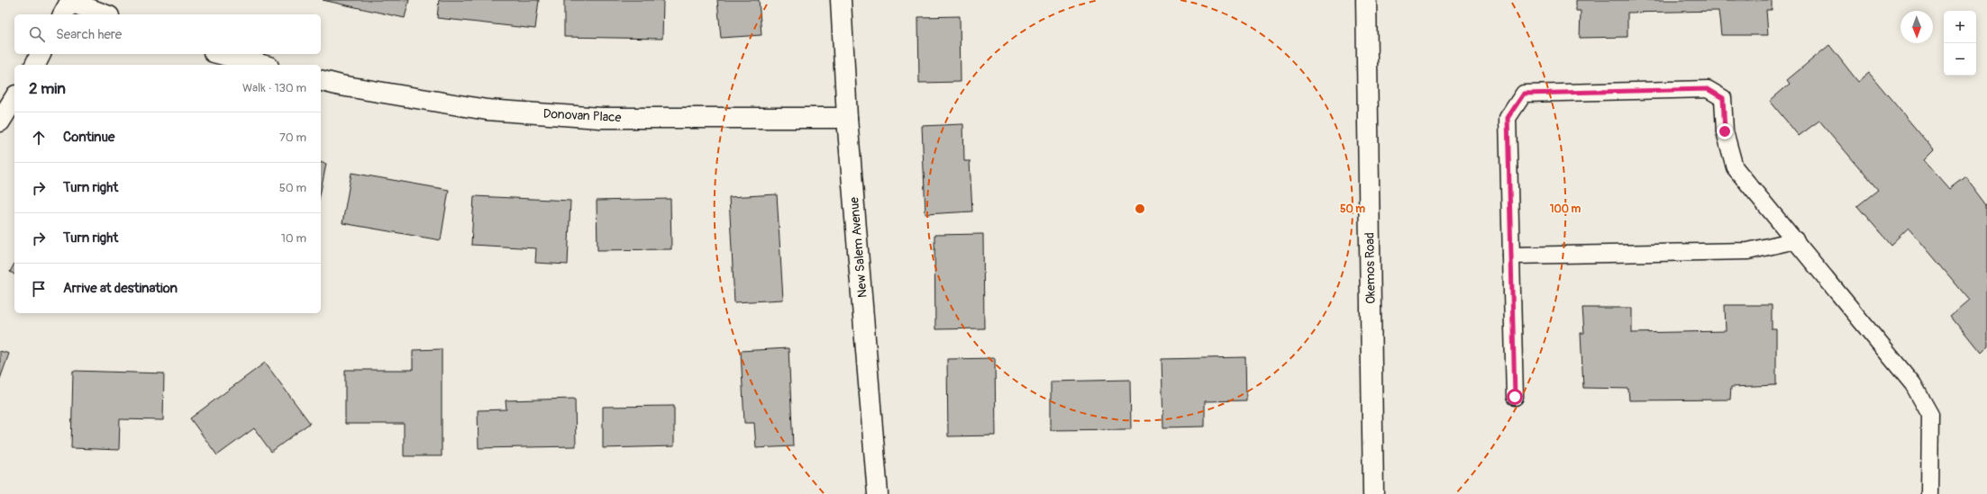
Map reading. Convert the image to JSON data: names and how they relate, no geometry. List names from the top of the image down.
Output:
{
  "streets": {
    "street": ["Donovan Place", "New Salem Avenue", "Okemos Road"]
  },
  "crossings": [
    ["Donovan Place", "New Salem Avenue"]
  ],
  "north": "bottom",
  "page": {
    "map_buttons": ["+", "−"],
    "search": "Search here",
    "heading": ["2 min", "Walk · 130 m"],
    "list": [
      ["Continue", "70 m"],
      ["Turn right", "50 m"],
      ["Turn right", "10 m"],
      "Arrive at destination"
    ]
  },
  "rings": ["50 m", "100 m"]
}
